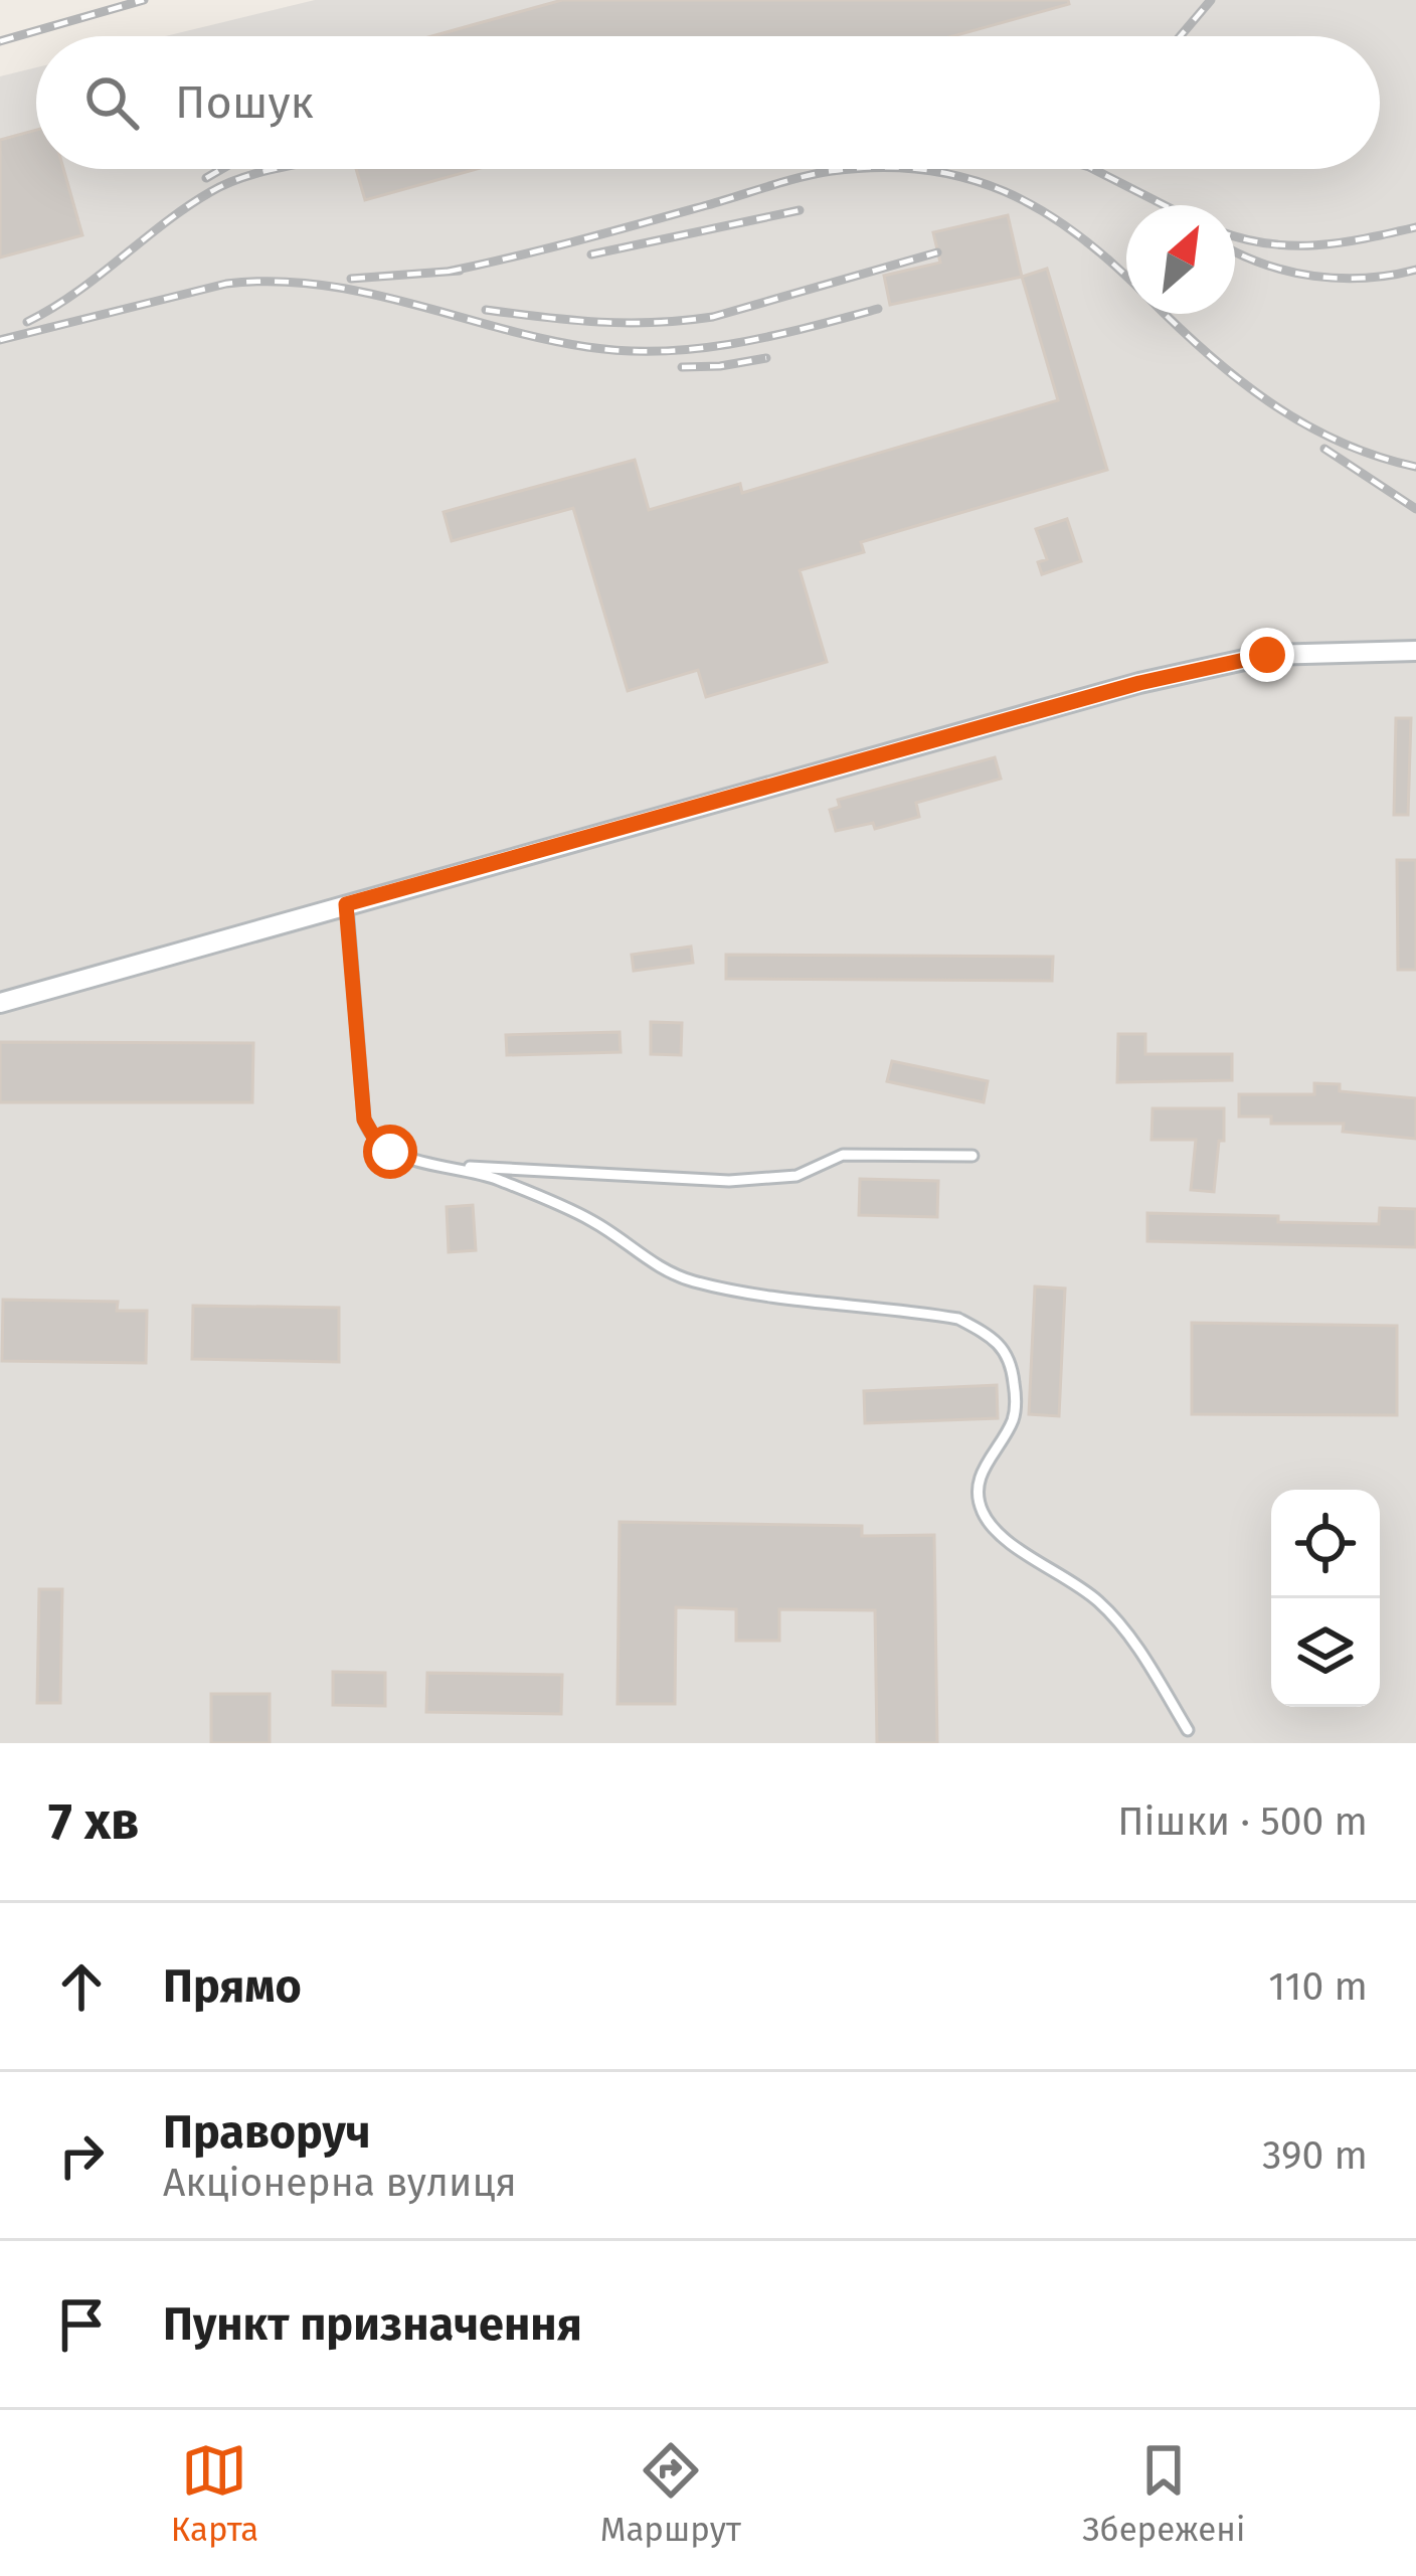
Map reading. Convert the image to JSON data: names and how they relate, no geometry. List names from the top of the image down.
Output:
{
  "north": "top right",
  "page": {
    "search": "Пошук",
    "heading": ["7 хв", "Пішки · 500 m"],
    "list": [
      ["Прямо", "110 m"],
      ["Праворуч", "Акціонерна вулиця", "390 m"],
      "Пункт призначення"
    ],
    "nav": ["Карта", "Маршрут", "Збережені"]
  }
}
